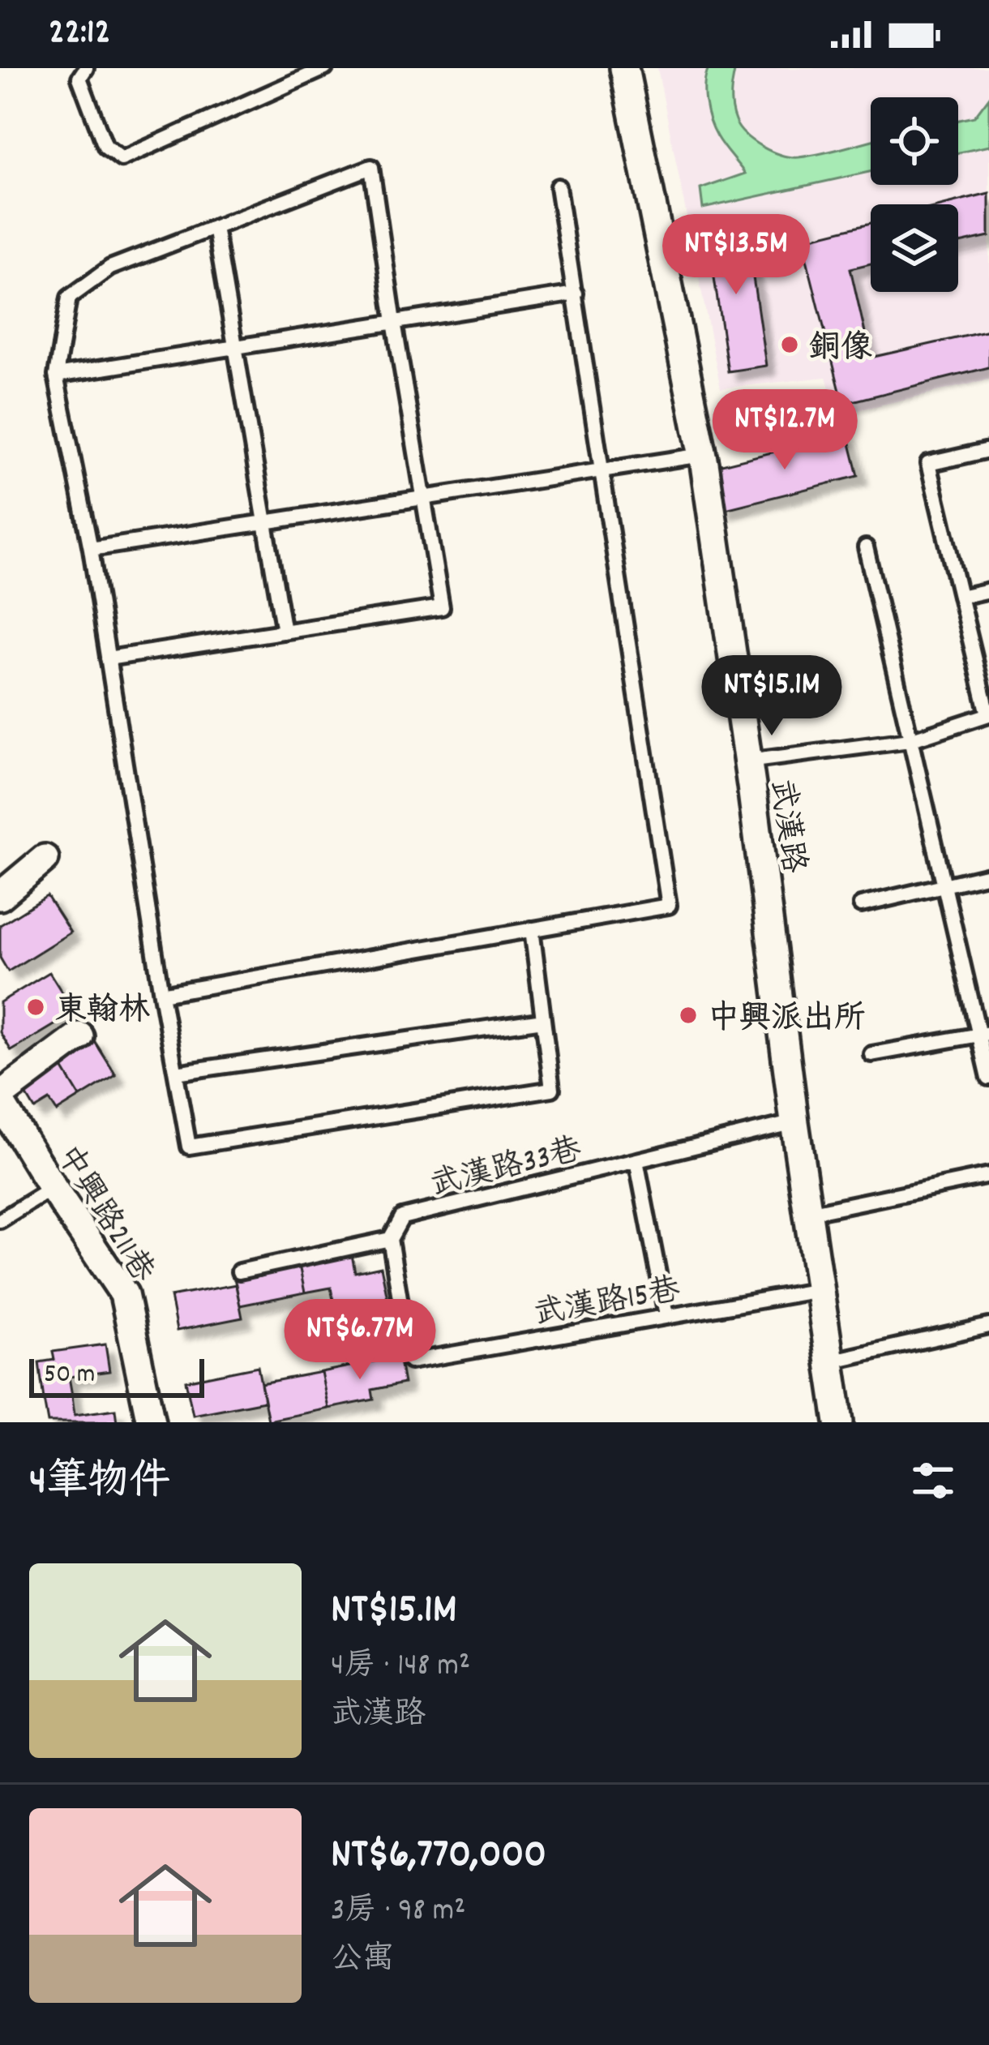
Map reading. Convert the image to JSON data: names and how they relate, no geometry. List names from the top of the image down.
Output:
{
  "streets": {
    "street": ["武漢路", "中興路211巷"],
    "lane": ["武漢路33巷", "武漢路15巷"]
  },
  "crossings": [
    ["武漢路", "武漢路33巷"],
    ["武漢路", "武漢路15巷"],
    ["武漢路33巷", "武漢路15巷"]
  ],
  "places": ["銅像", "東翰林", "中興派出所"],
  "scale_bar": "50 m",
  "page": {
    "status": "22:12",
    "price": [
      "NT$13.5M",
      "NT$12.7M",
      "NT$15.1M",
      "NT$6.77M"
    ],
    "scale": "50 m",
    "heading": "4筆物件",
    "list": [
      {
        "name": "NT$15.1M",
        "note": "4房 · 148 m² · 武漢路"
      },
      {
        "name": "NT$6,770,000",
        "note": "3房 · 98 m² · 公寓"
      }
    ]
  }
}
